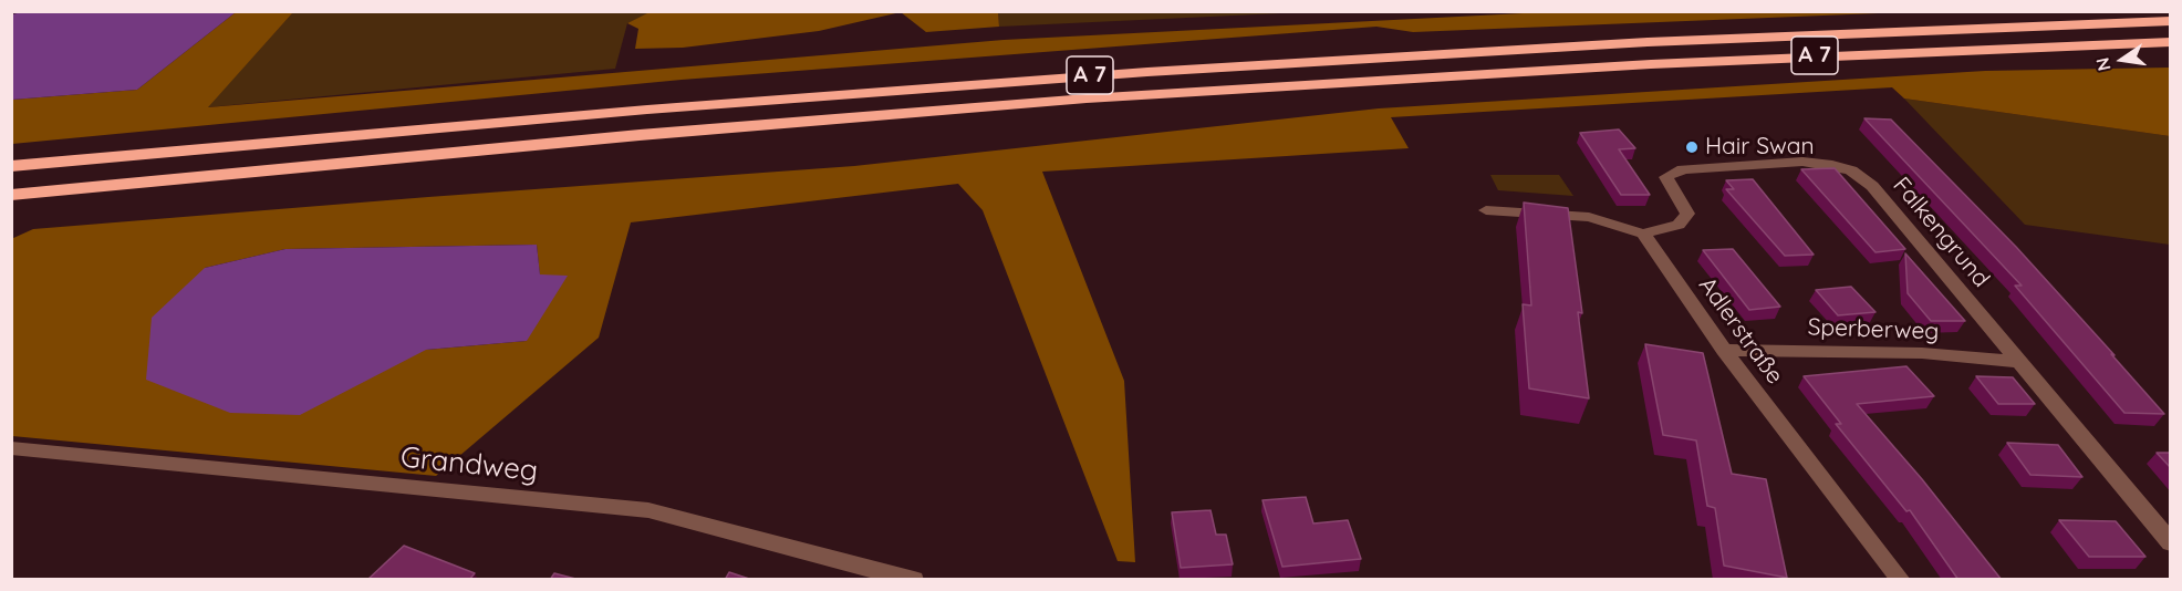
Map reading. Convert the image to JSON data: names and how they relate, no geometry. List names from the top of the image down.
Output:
{
  "streets": {
    "highway": ["A 7"],
    "street": [
      "Falkengrund",
      "Sperberweg",
      "Adlerstraße",
      "Grandweg"
    ]
  },
  "crossings": [
    ["Falkengrund", "Sperberweg"],
    ["Falkengrund", "Adlerstraße"],
    ["Sperberweg", "Adlerstraße"]
  ],
  "places": ["Hair Swan"],
  "north": "left"
}
